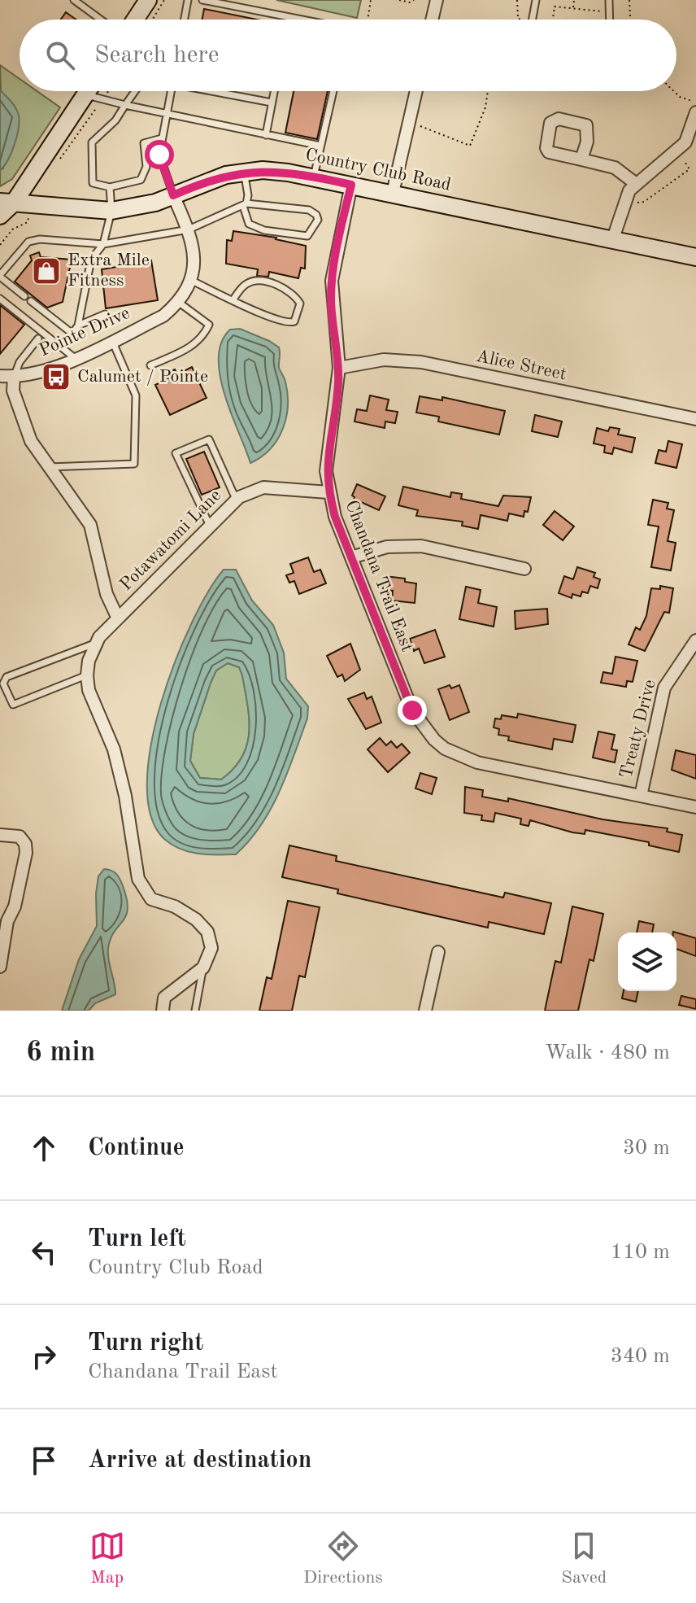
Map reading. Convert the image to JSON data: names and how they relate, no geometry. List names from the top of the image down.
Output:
{
  "streets": {
    "street": [
      "Country Club Road",
      "Pointe Drive",
      "Alice Street",
      "Potawatomi Lane",
      "Chandana Trail East",
      "Treaty Drive"
    ]
  },
  "crossings": [
    ["Country Club Road", "Pointe Drive"],
    ["Country Club Road", "Chandana Trail East"],
    ["Alice Street", "Chandana Trail East"],
    ["Potawatomi Lane", "Chandana Trail East"],
    ["Chandana Trail East", "Treaty Drive"]
  ],
  "places": {
    "shop": ["Extra Mile Fitness"],
    "bus stop": ["Calumet / Pointe"]
  },
  "page": {
    "search": "Search here",
    "heading": ["6 min", "Walk · 480 m"],
    "list": [
      ["Continue", "30 m"],
      ["Turn left", "Country Club Road", "110 m"],
      ["Turn right", "Chandana Trail East", "340 m"],
      "Arrive at destination"
    ],
    "nav": ["Map", "Directions", "Saved"]
  }
}
